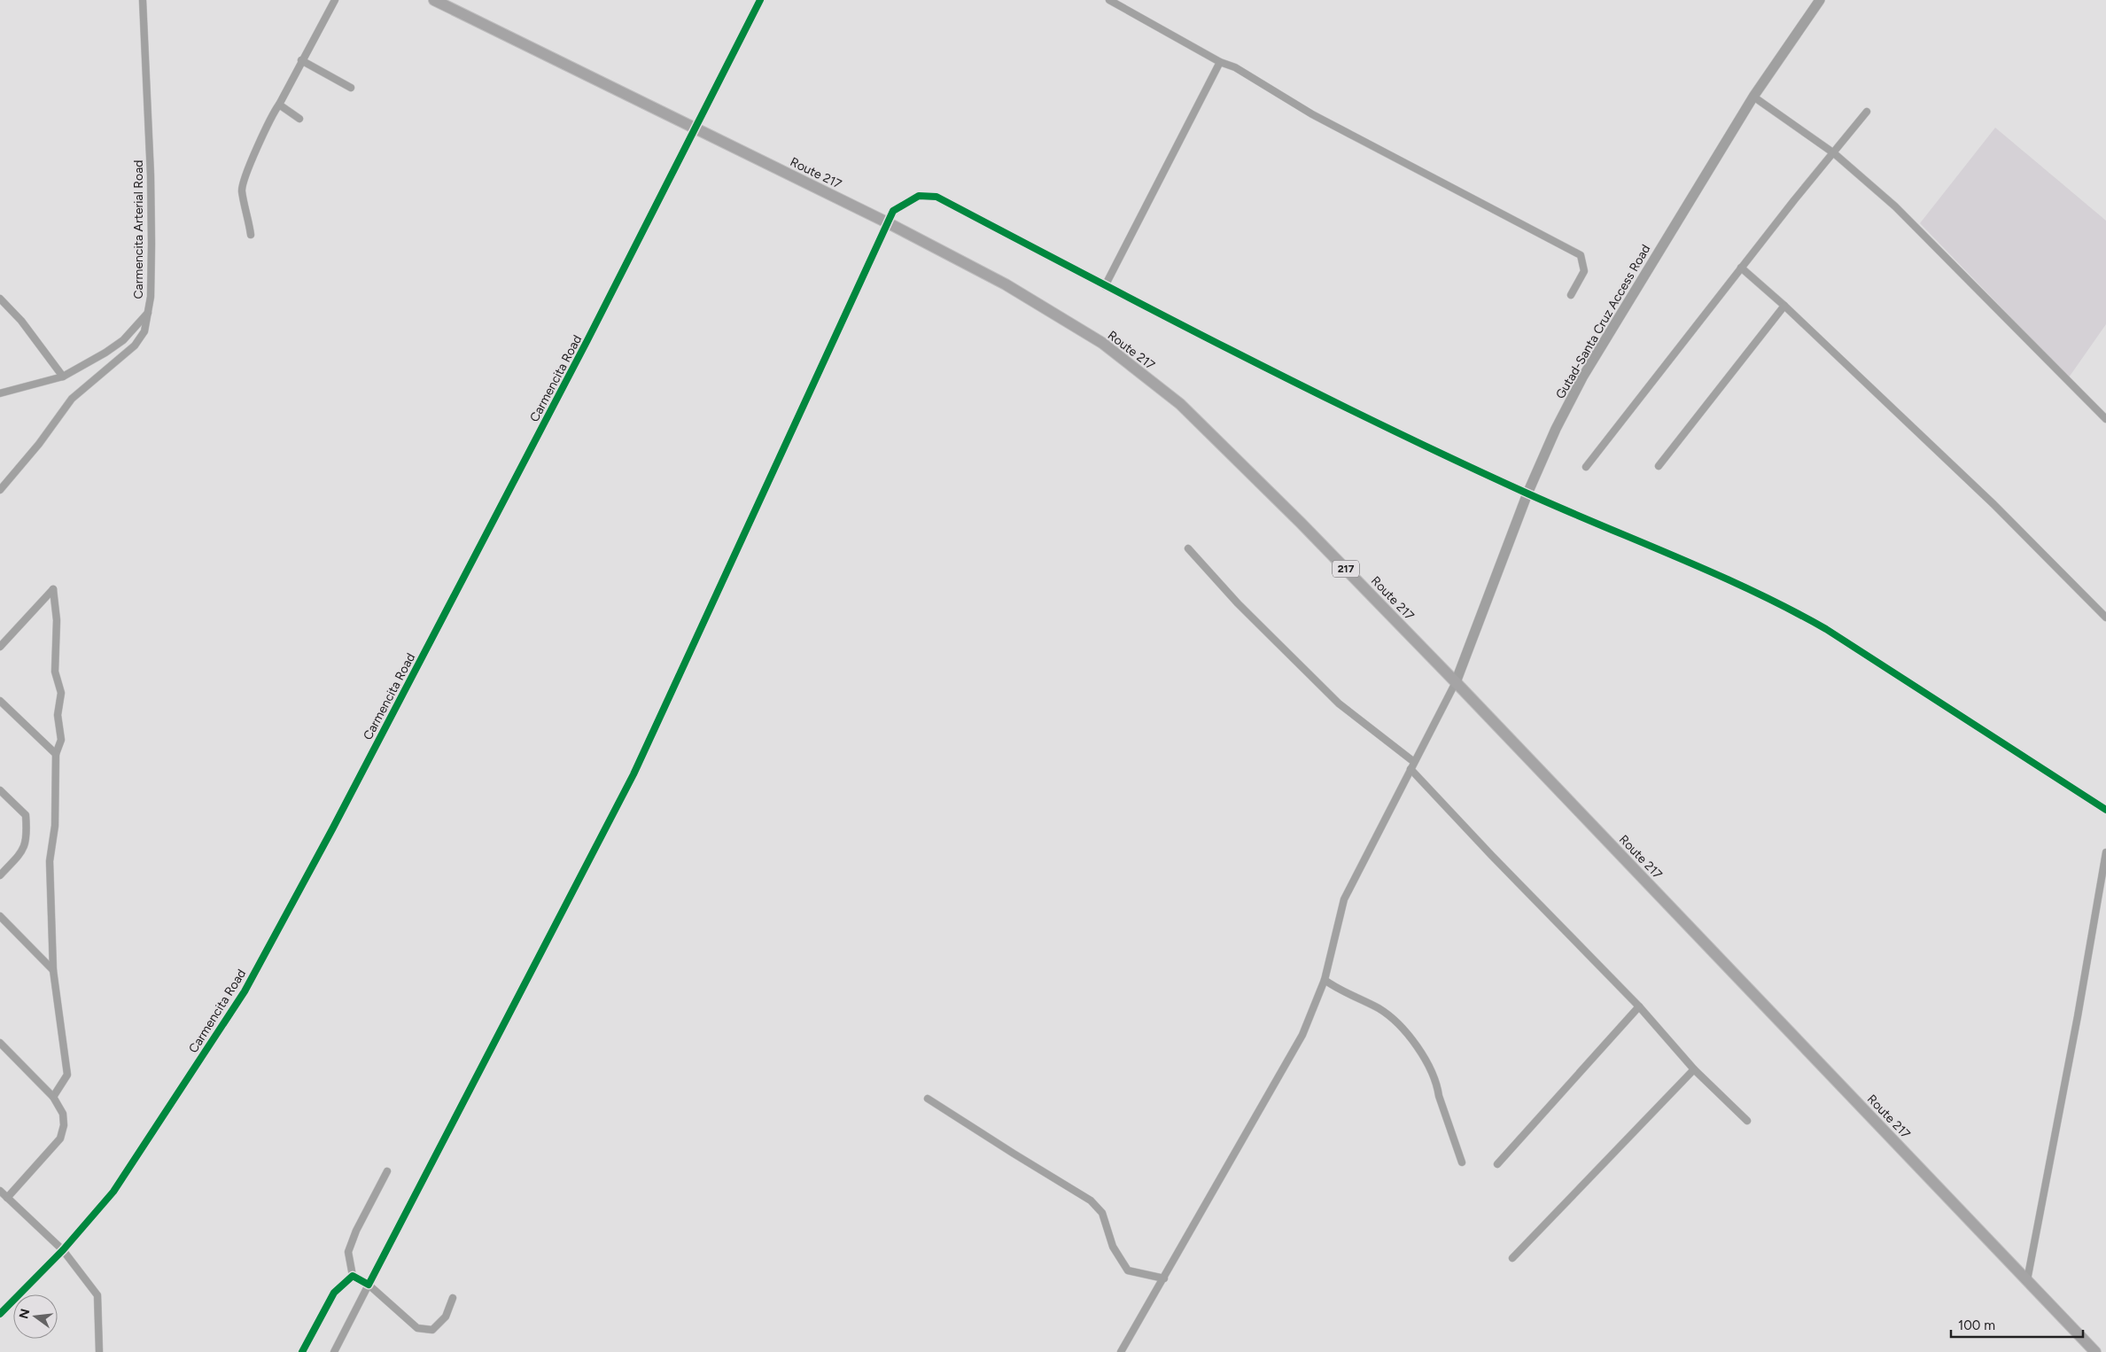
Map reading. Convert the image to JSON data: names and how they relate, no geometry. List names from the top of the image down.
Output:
{
  "streets": {
    "main road": ["Route 217", "Gutad-Santa Cruz Access Road", "217"],
    "street": ["Carmencita Arterial Road", "Carmencita Road"]
  },
  "crossings": [
    ["Route 217", "Gutad-Santa Cruz Access Road"],
    ["Route 217", "Carmencita Road"]
  ],
  "scale_bar": "100 m",
  "north": "left"
}
